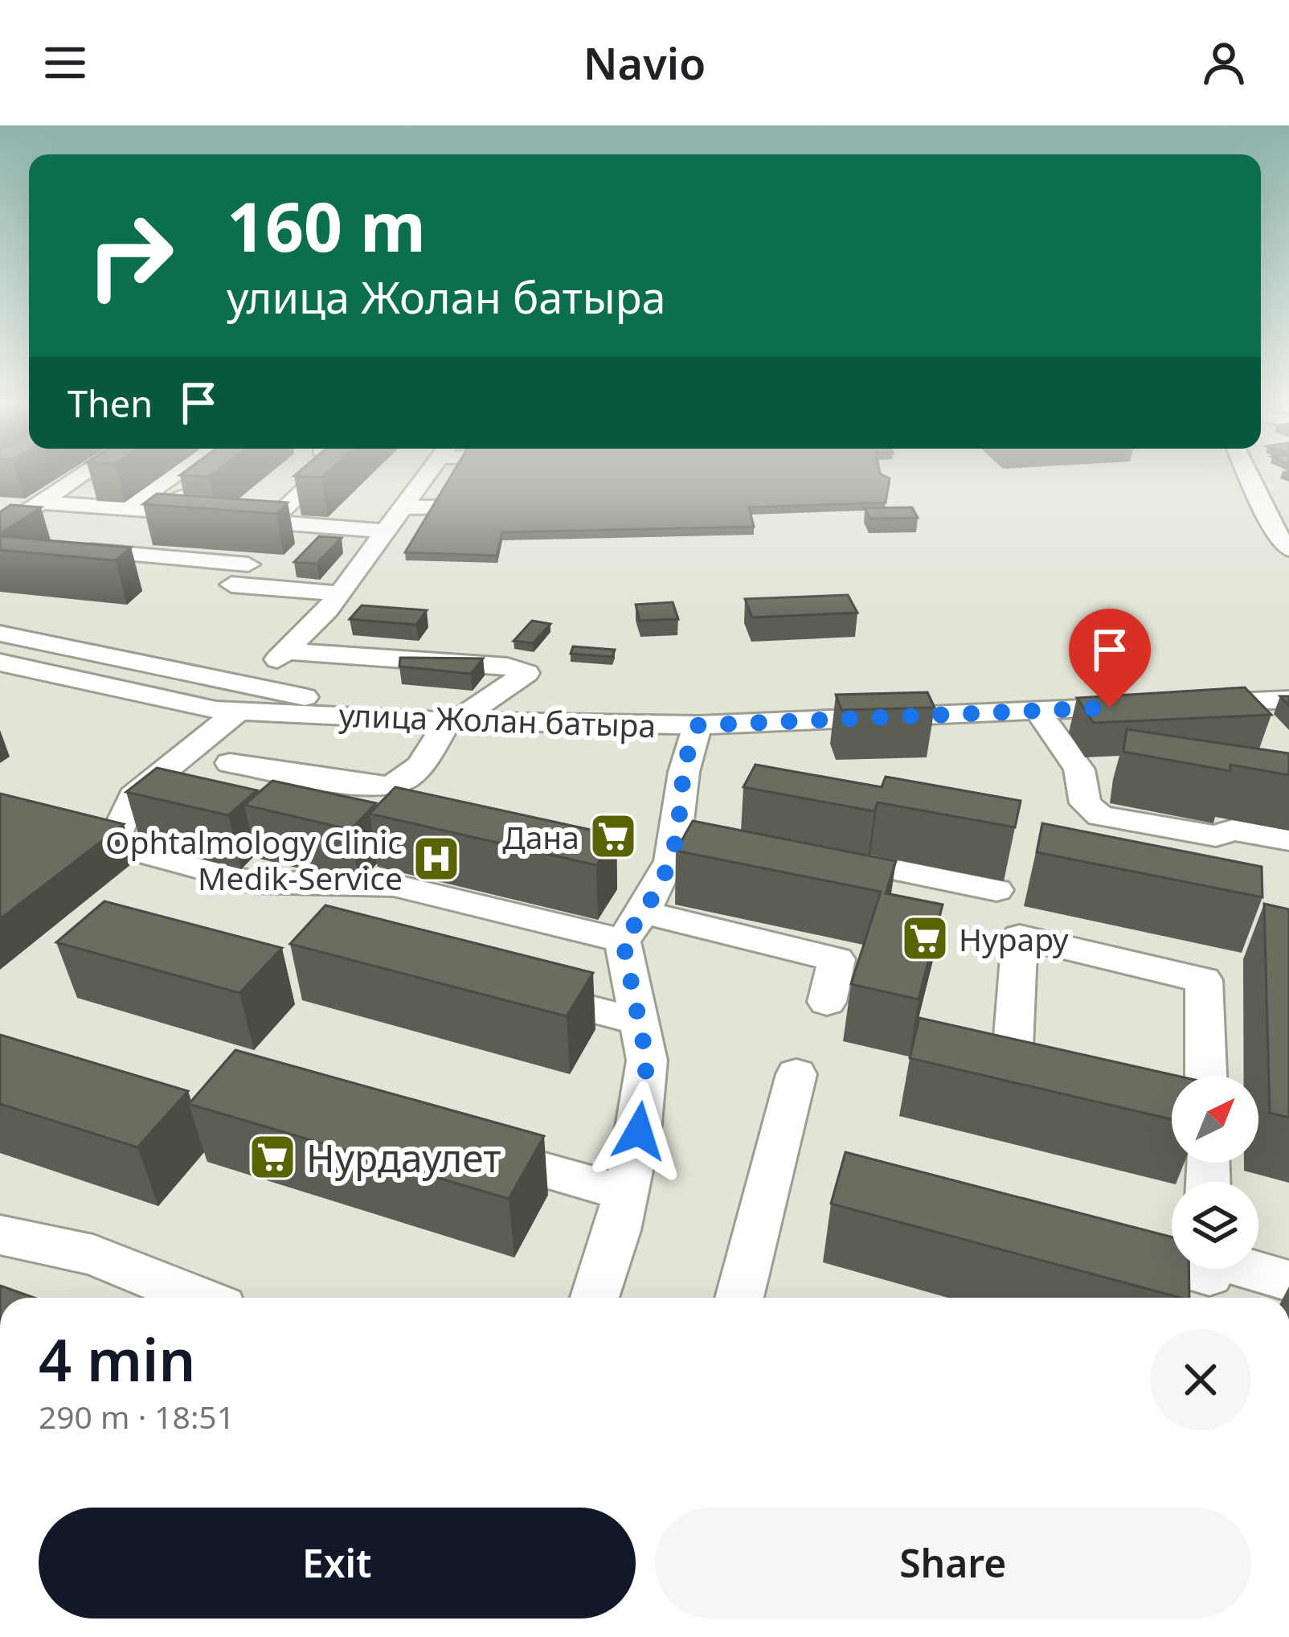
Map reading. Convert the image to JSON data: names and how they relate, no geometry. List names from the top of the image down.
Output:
{
  "streets": {
    "street": ["улица Жолан батыра"]
  },
  "places": {
    "supermarket": ["Дана", "Нурару", "Нурдаулет"],
    "hospital": ["Ophtalmology Clinic Medik-Service"]
  },
  "north": "top right",
  "page": {
    "header": "Navio",
    "turn": ["160 m", "улица Жолан батыра"],
    "then": "Then",
    "heading": ["4 min", "290 m · 18:51"],
    "buttons": ["Exit", "Share"]
  }
}
